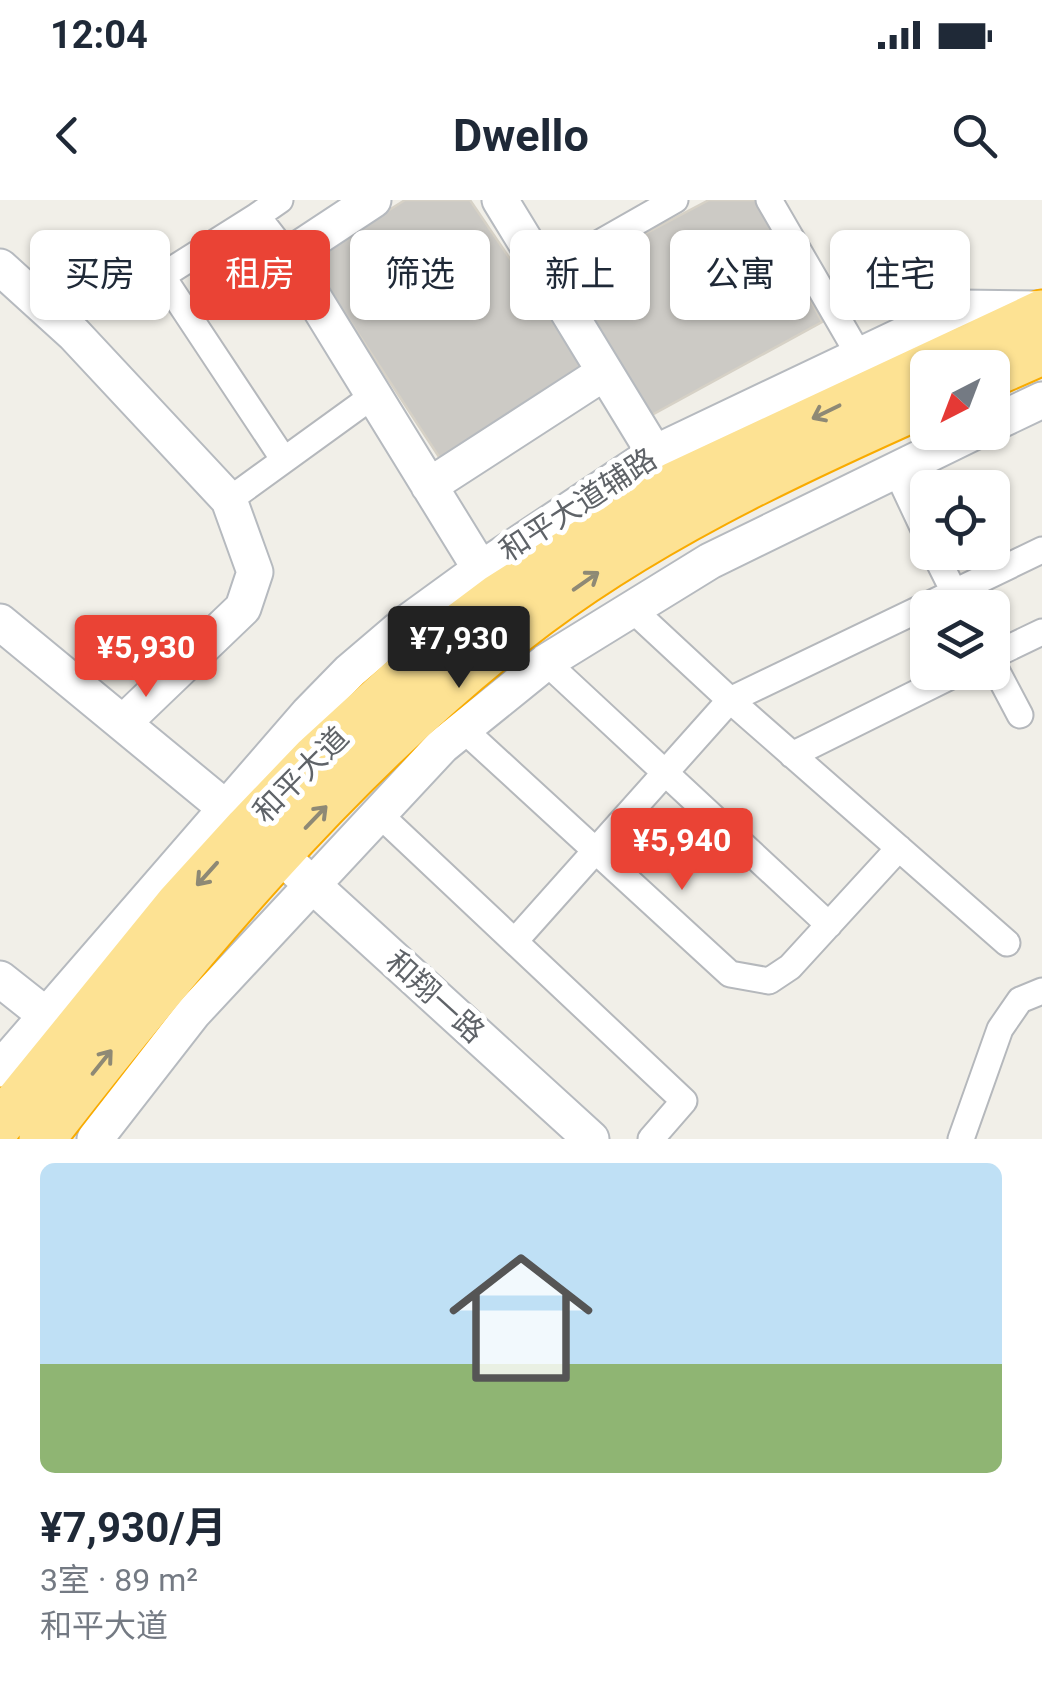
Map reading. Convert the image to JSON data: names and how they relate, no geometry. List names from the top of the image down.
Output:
{
  "streets": {
    "highway": ["和平大道"],
    "street": ["和平大道辅路", "和翔一路"]
  },
  "crossings": [
    ["和平大道辅路", "和平大道"],
    ["和平大道", "和翔一路"]
  ],
  "north": "bottom left",
  "page": {
    "status": "12:04",
    "header": "Dwello",
    "chip": [
      "买房",
      "租房",
      "筛选",
      "新上",
      "公寓",
      "住宅"
    ],
    "price": ["¥7,930", "¥5,930", "¥5,940"],
    "list": [
      {
        "name": "¥7,930/月",
        "note": "3室 · 89 m² · 和平大道"
      }
    ]
  }
}
